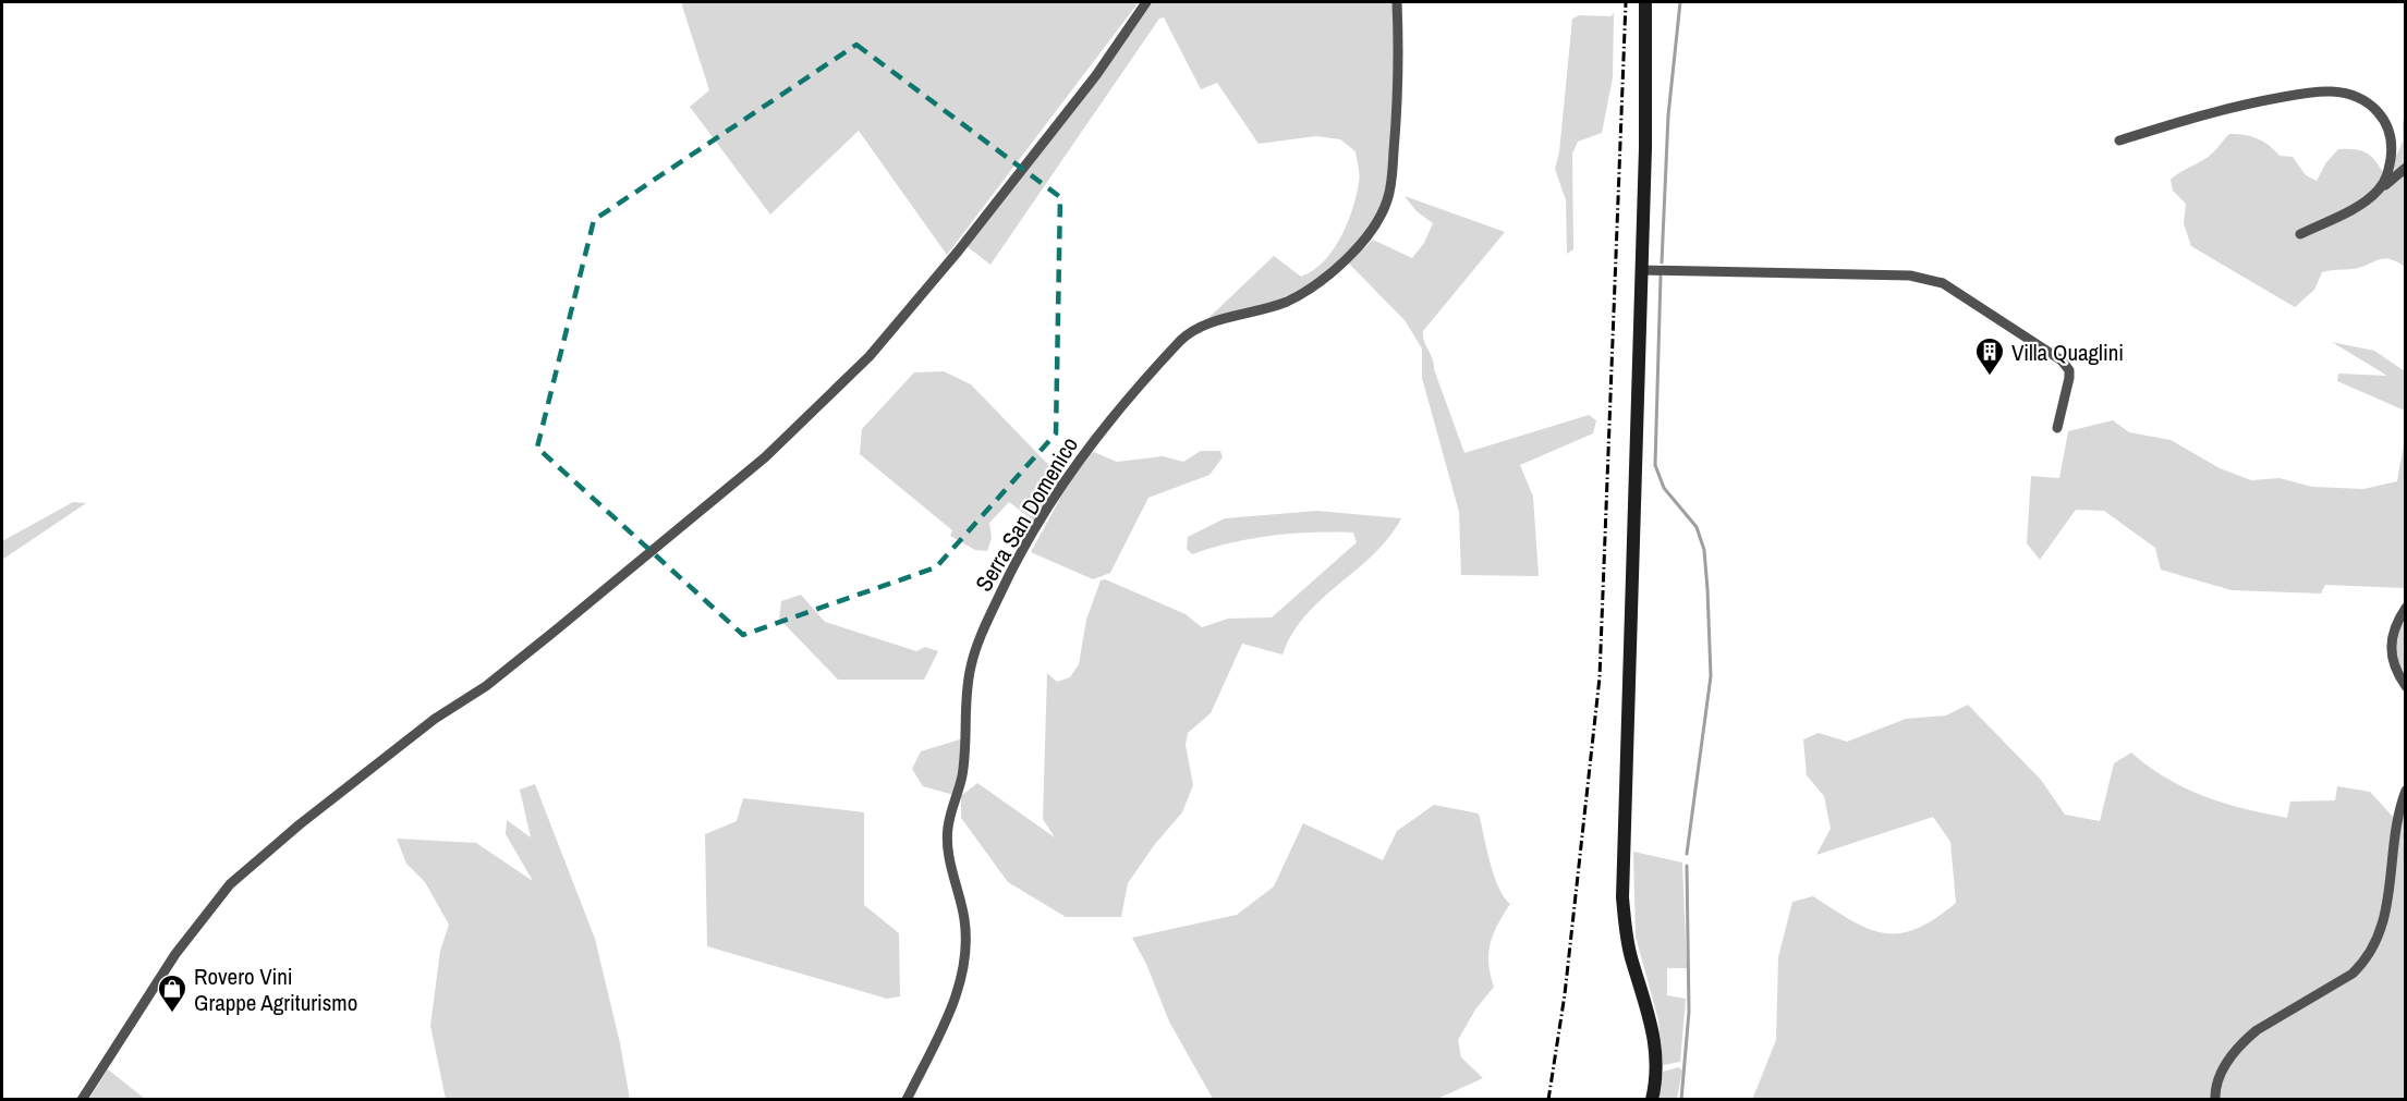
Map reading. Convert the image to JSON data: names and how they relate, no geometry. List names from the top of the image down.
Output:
{
  "streets": {
    "street": ["Serra San Domenico"]
  },
  "places": {
    "building": ["Villa Quaglini"],
    "shop": ["Rovero Vini Grappe Agriturismo"]
  }
}
